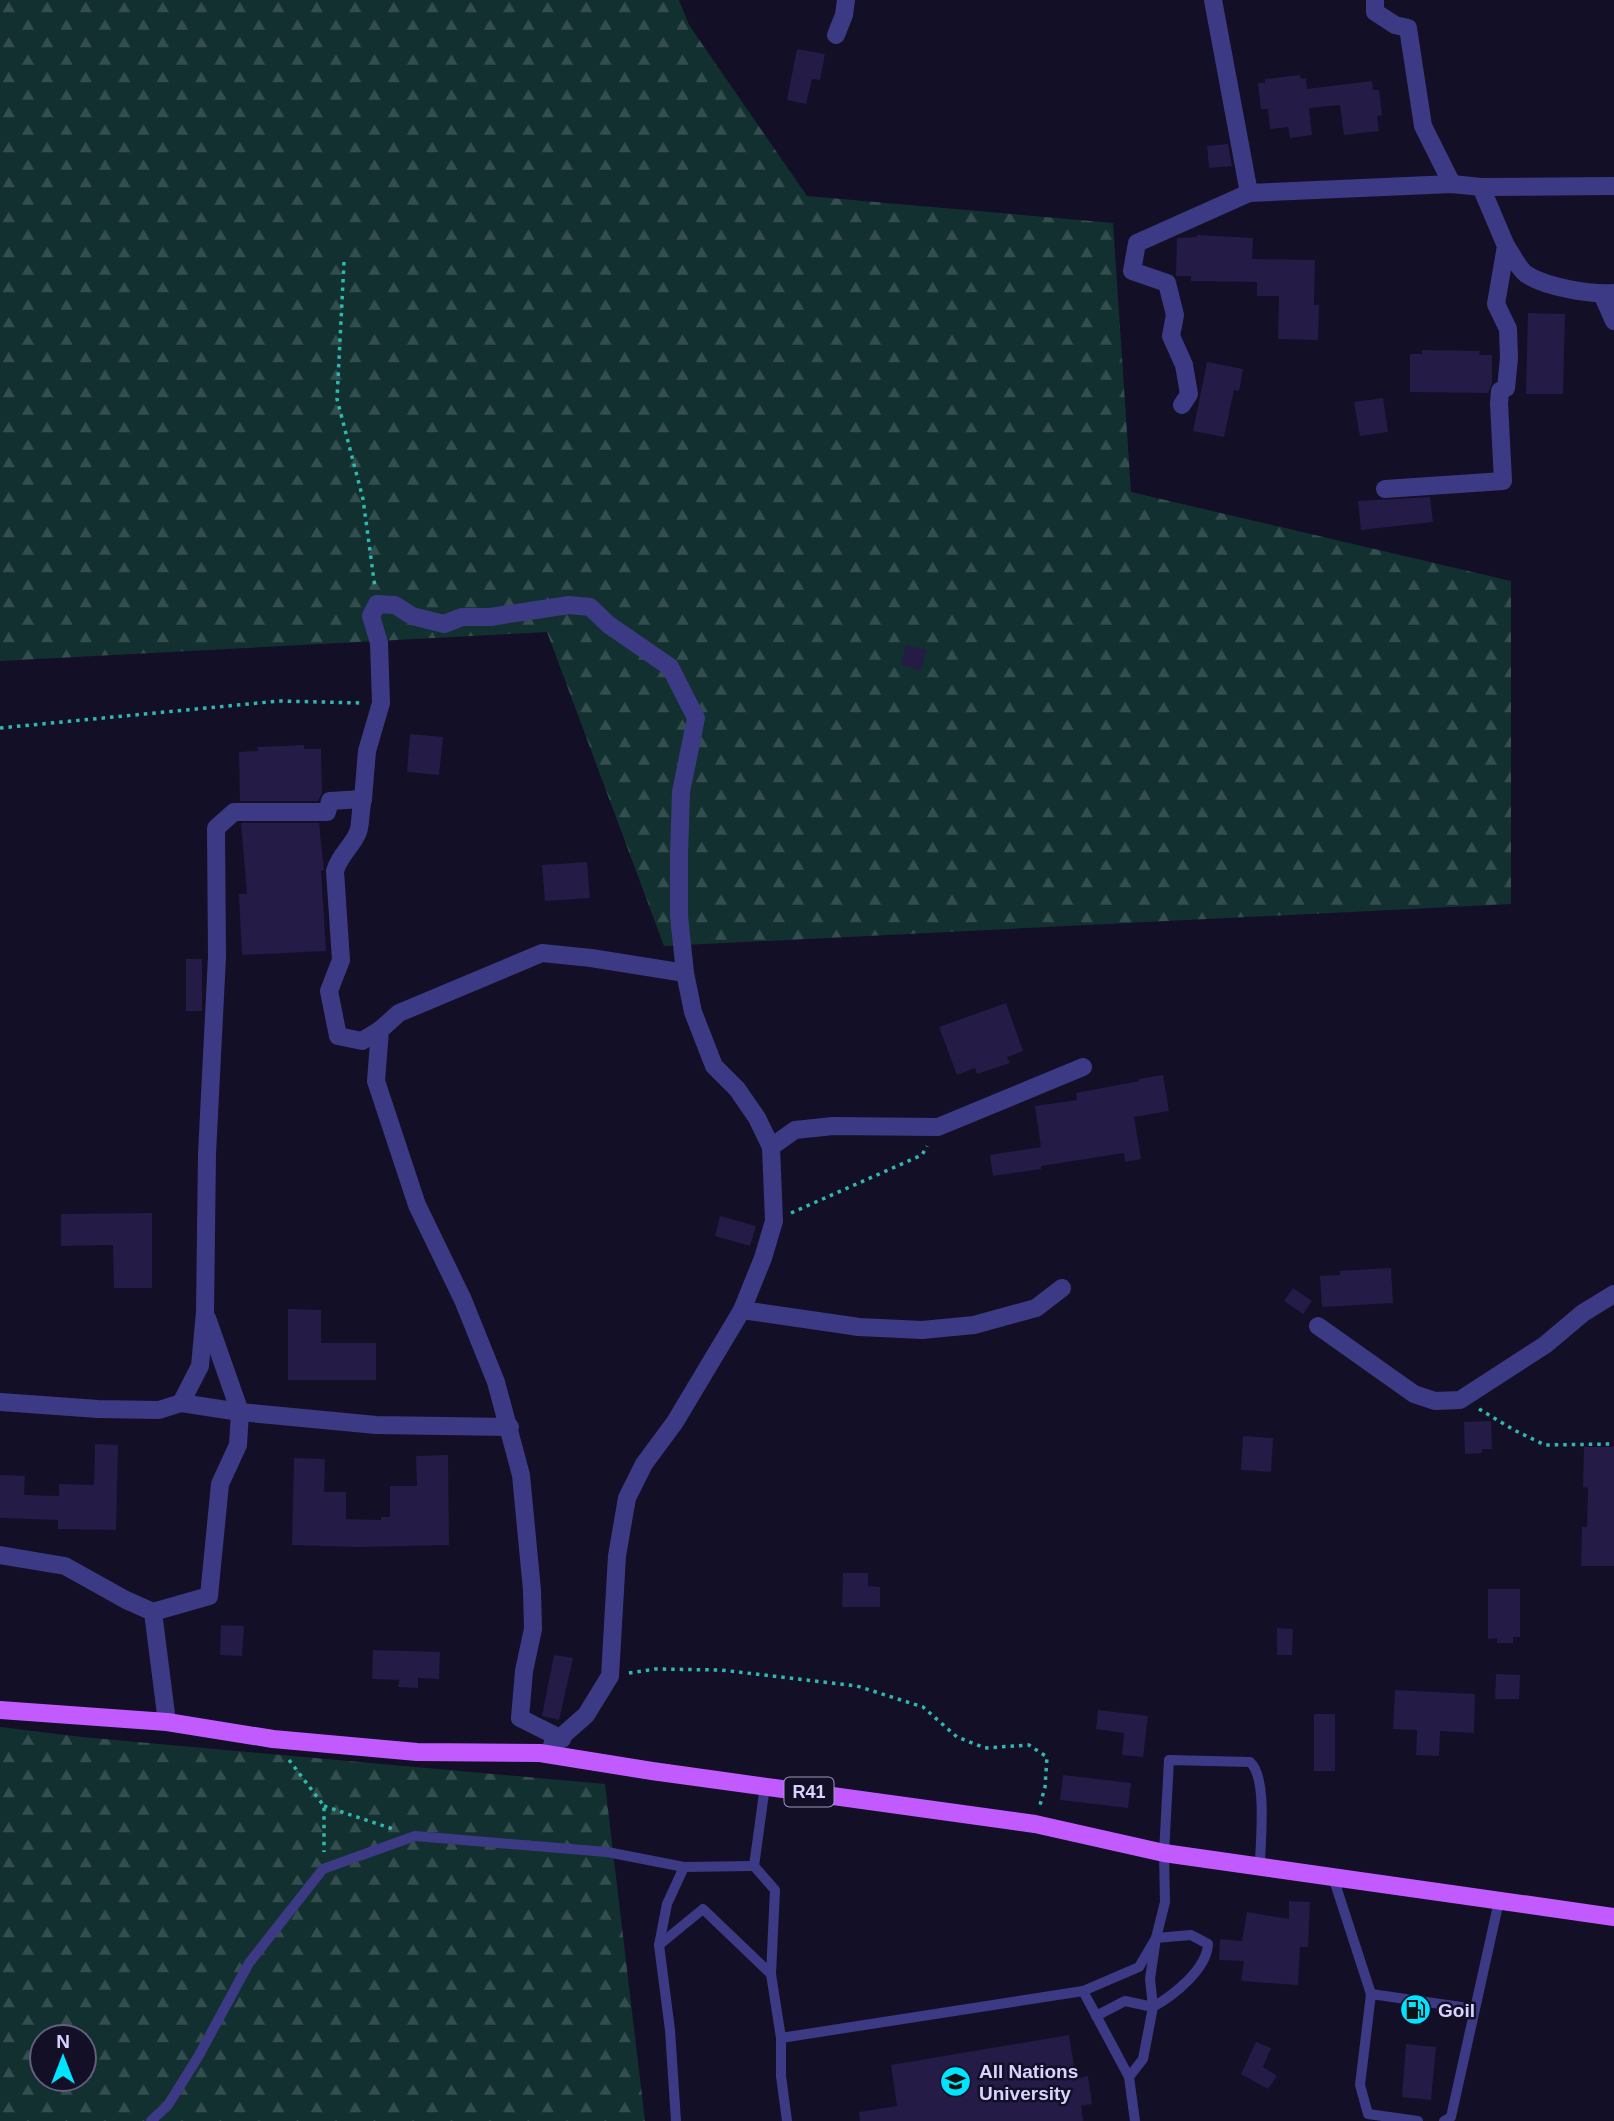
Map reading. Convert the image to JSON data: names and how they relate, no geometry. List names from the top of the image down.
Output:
{
  "streets": {
    "main road": ["R41"]
  },
  "places": {
    "fuel station": ["Goil"],
    "school or university": ["All Nations University"]
  },
  "north": "top"
}
